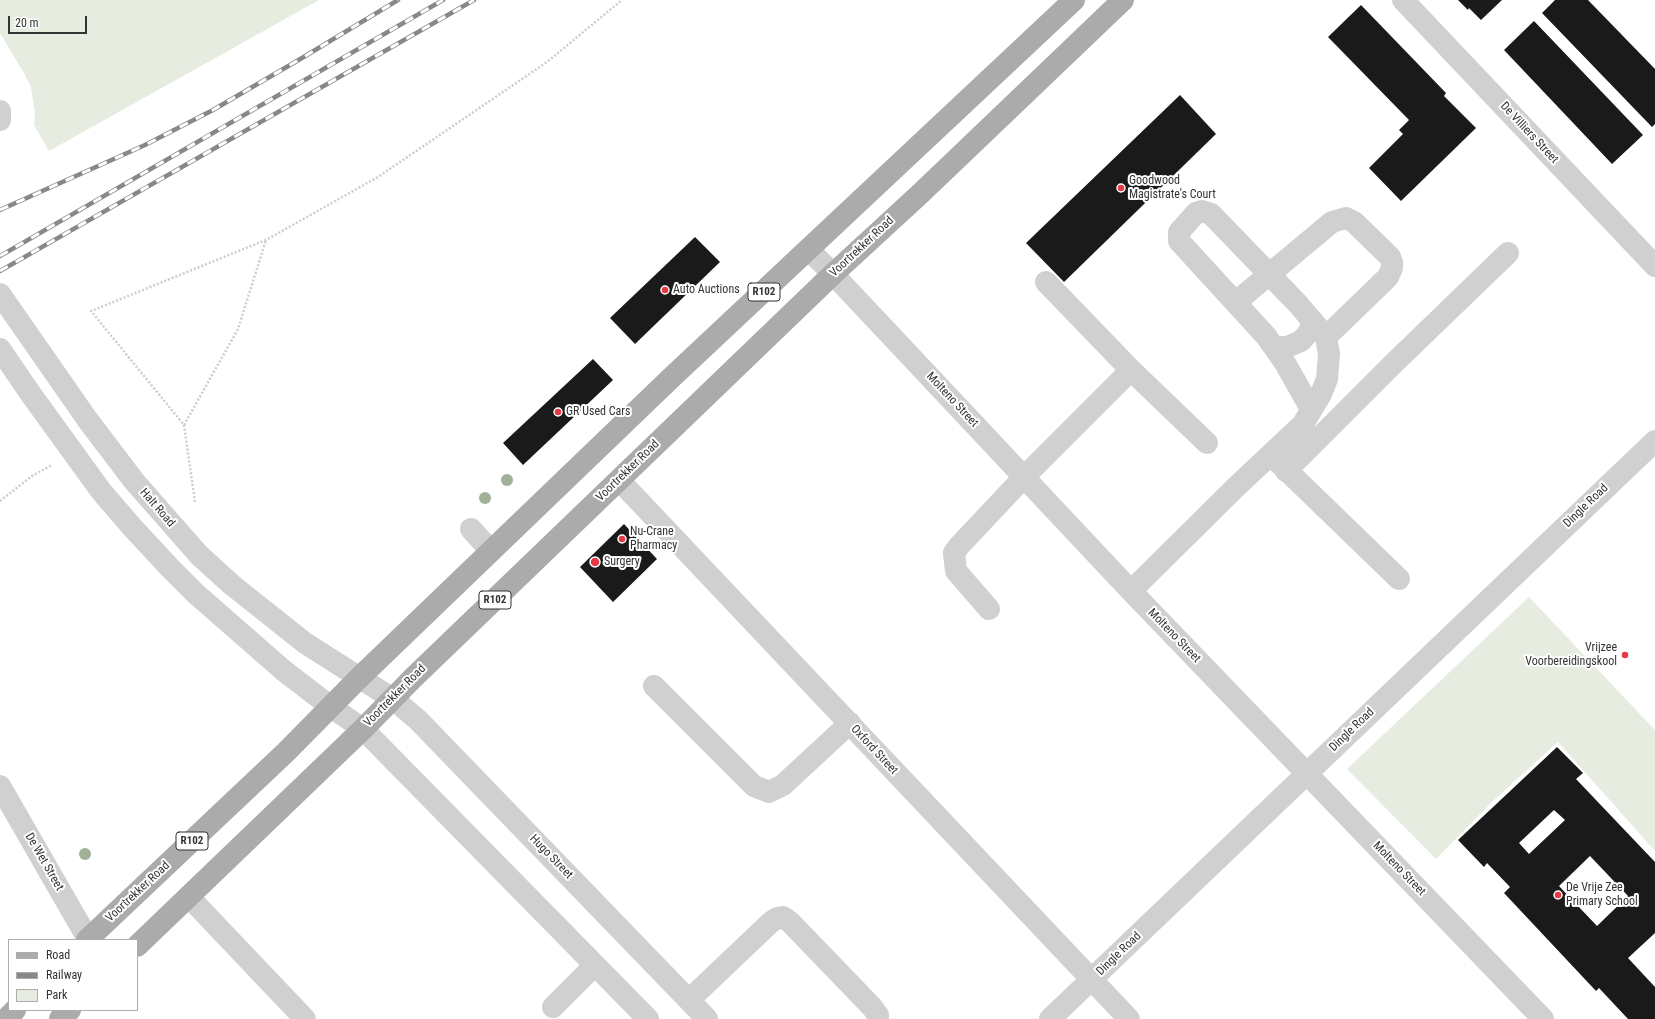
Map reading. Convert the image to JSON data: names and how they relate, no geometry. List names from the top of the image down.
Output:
{
  "streets": {
    "main road": ["Voortrekker Road", "R102"],
    "street": [
      "De Villiers Street",
      "Molteno Street",
      "Dingle Road",
      "Halt Road",
      "Oxford Street",
      "Hugo Street",
      "De Wet Street"
    ]
  },
  "crossings": [
    ["Voortrekker Road", "Molteno Street"],
    ["Voortrekker Road", "Halt Road"],
    ["Voortrekker Road", "Oxford Street"],
    ["Voortrekker Road", "Hugo Street"],
    ["Voortrekker Road", "De Wet Street"],
    ["Molteno Street", "Dingle Road"],
    ["Dingle Road", "Oxford Street"],
    ["Halt Road", "Hugo Street"]
  ],
  "places": [
    "Goodwood Magistrate's Court",
    "Auto Auctions",
    "GR Used Cars",
    "Nu-Crane Pharmacy",
    "Surgery",
    "Vrijzee Voorbereidingskool",
    "De Vrije Zee Primary School"
  ],
  "legend": ["Road", "Railway", "Park"],
  "scale_bar": "20 m"
}
